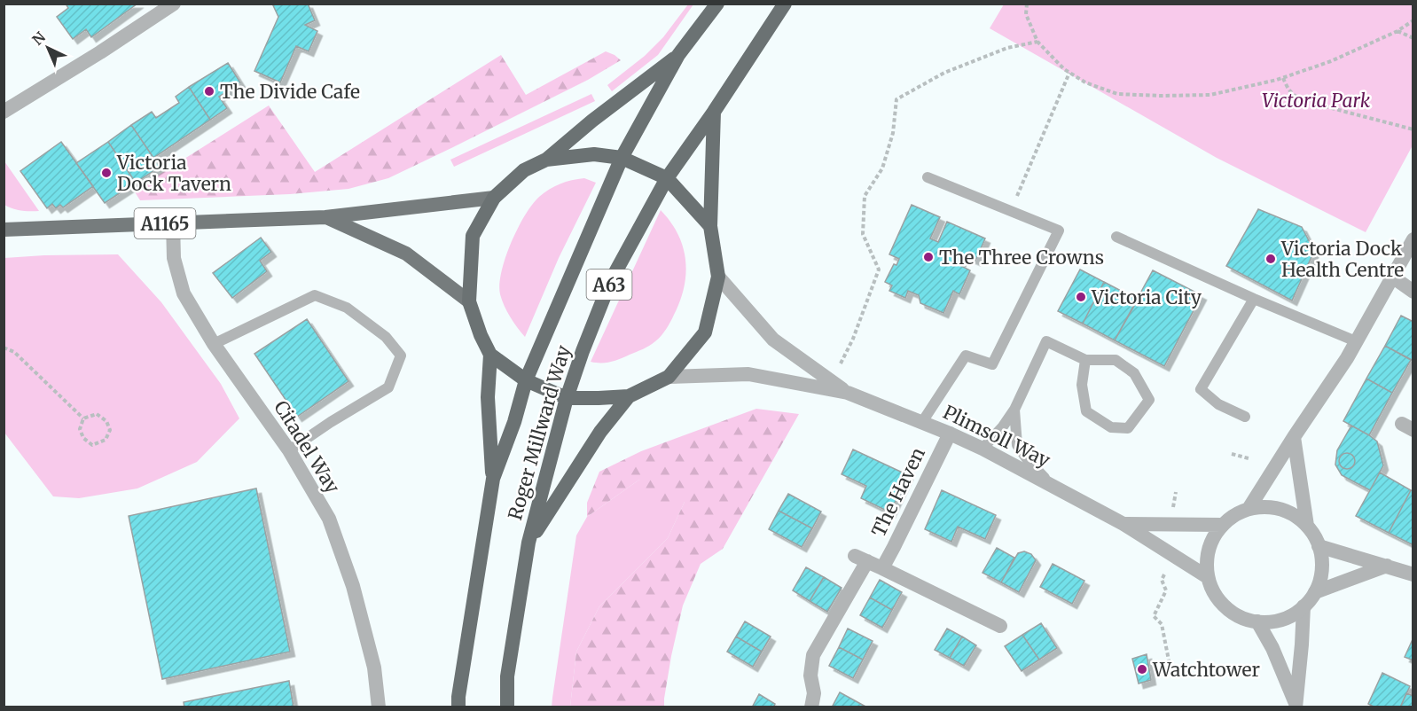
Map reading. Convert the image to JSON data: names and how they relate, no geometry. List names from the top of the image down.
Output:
{
  "streets": {
    "highway": ["A63", "Roger Millward Way"],
    "main road": ["A1165"],
    "street": ["Plimsoll Way", "Citadel Way", "The Haven"]
  },
  "crossings": [
    ["A1165", "Citadel Way"],
    ["Plimsoll Way", "The Haven"]
  ],
  "parks": ["Victoria Park"],
  "places": [
    "The Divide Cafe",
    "Victoria Dock Tavern",
    "The Three Crowns",
    "Victoria Dock Health Centre",
    "Victoria City",
    "Watchtower"
  ],
  "north": "top left"
}
